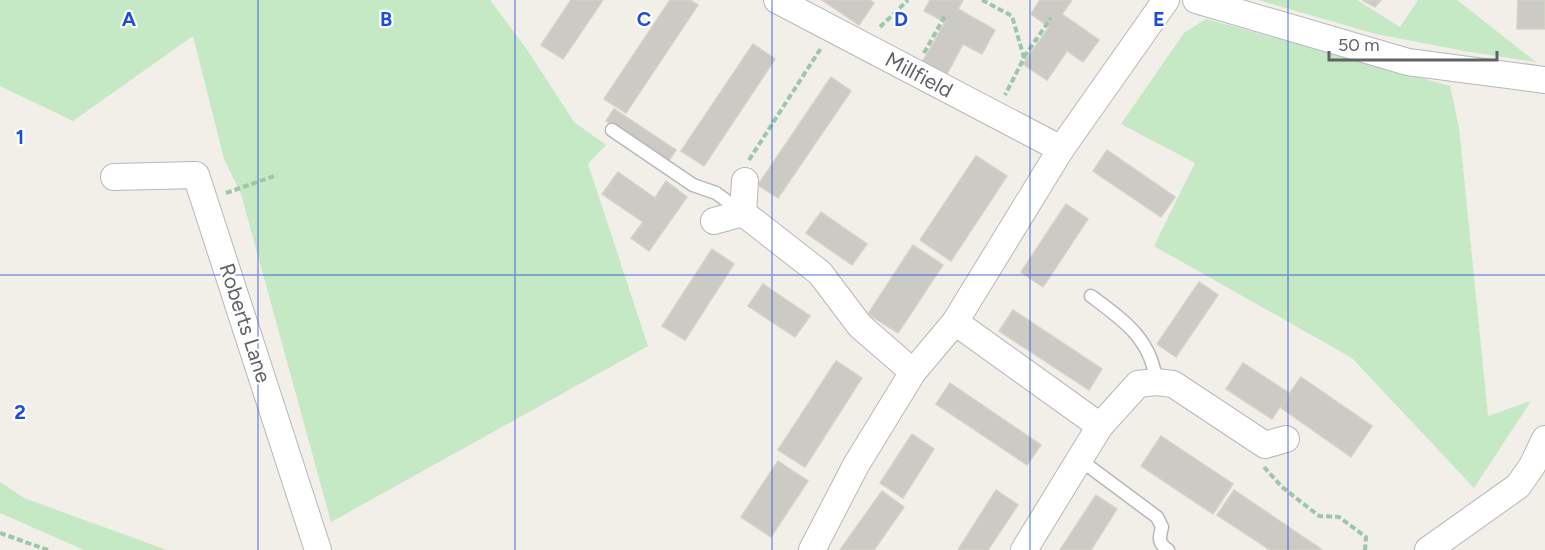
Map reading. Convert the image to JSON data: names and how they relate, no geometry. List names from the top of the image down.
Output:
{
  "streets": {
    "street": ["Millfield", "Roberts Lane"]
  },
  "scale_bar": "50 m",
  "grid": {
    "columns": [
      "A",
      "B",
      "C",
      "D",
      "E"
    ],
    "rows": ["1", "2"]
  }
}
